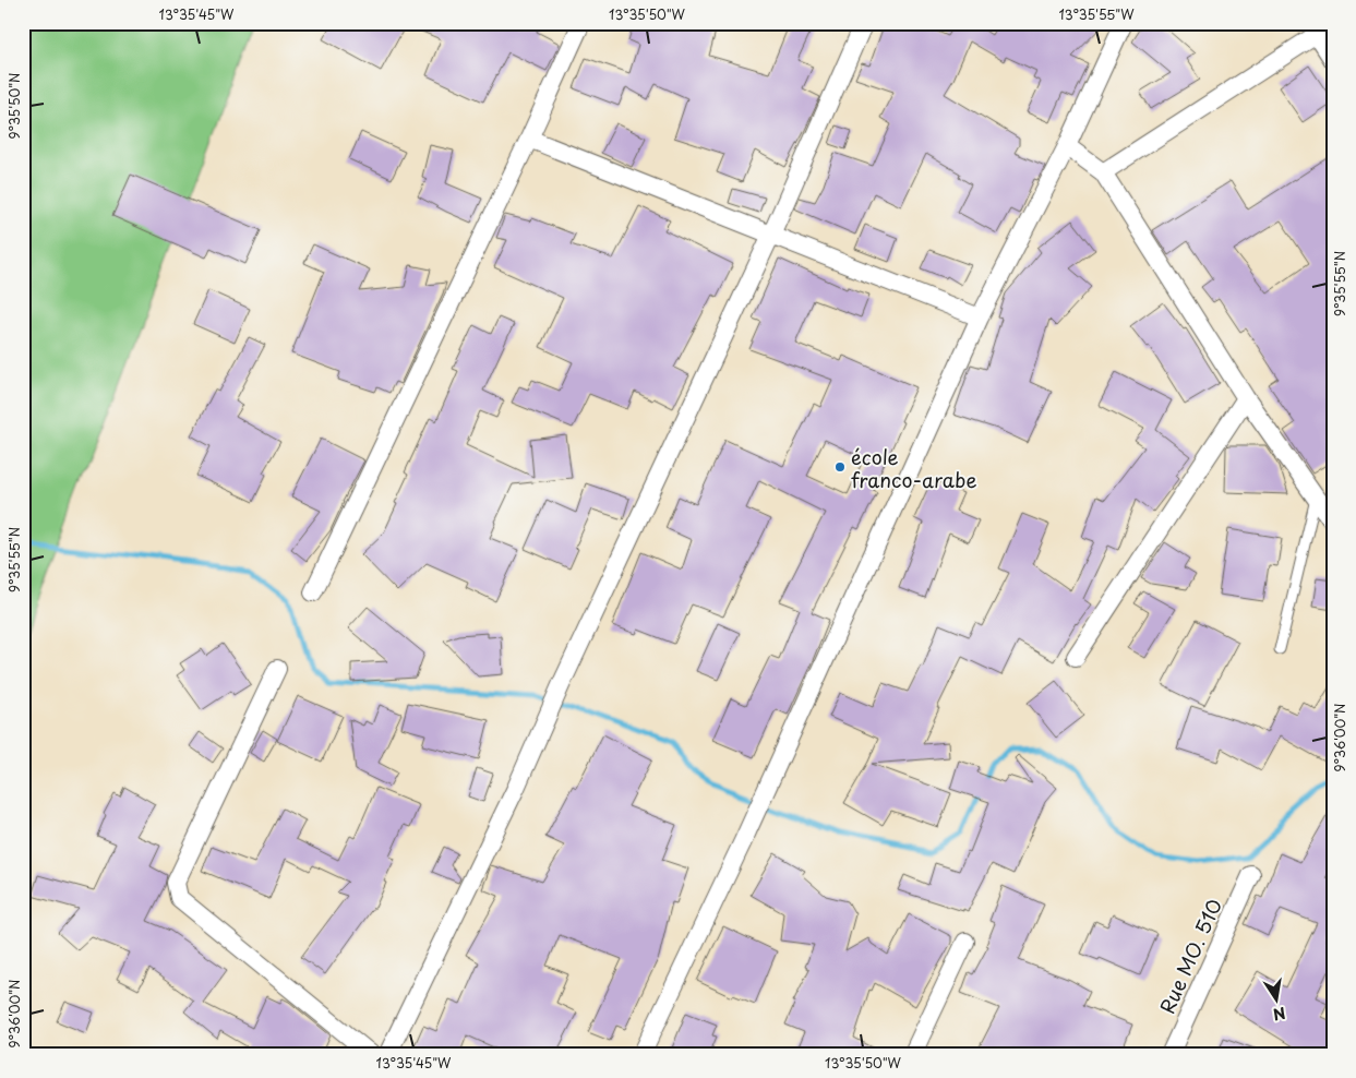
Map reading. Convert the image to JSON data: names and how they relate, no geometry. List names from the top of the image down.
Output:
{
  "streets": {
    "street": ["Rue MO. 510"]
  },
  "places": ["école franco-arabe"],
  "north": "bottom",
  "coordinates": [
    "13°35'45\"W",
    "13°35'50\"W",
    "13°35'55\"W",
    "9°35'50\"N",
    "9°35'55\"N",
    "9°36'00\"N"
  ]
}
